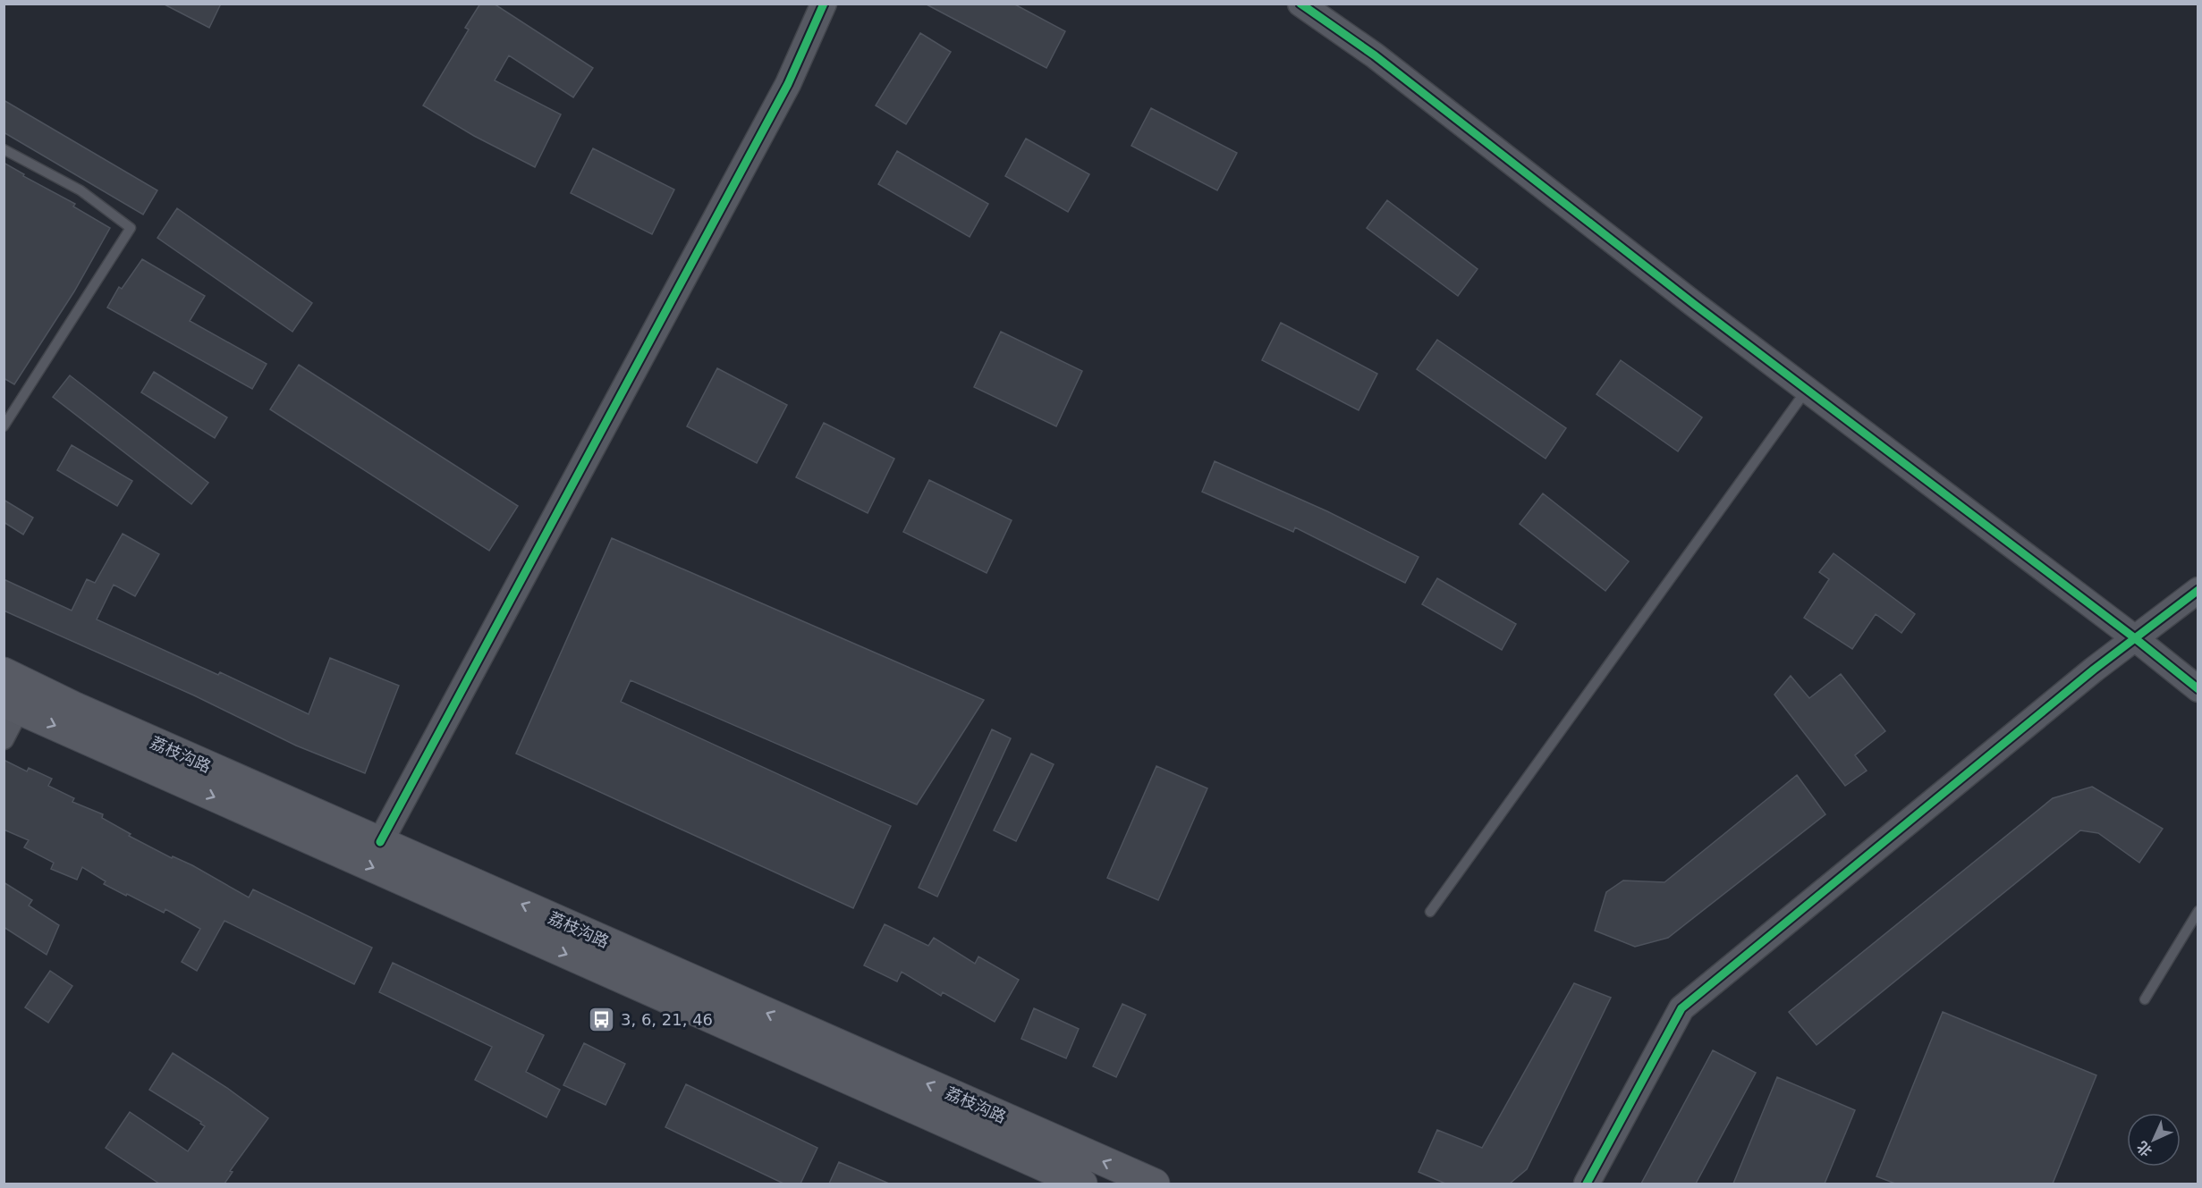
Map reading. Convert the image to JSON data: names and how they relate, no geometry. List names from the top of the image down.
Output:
{
  "streets": {
    "main road": ["荔枝沟路"]
  },
  "places": {
    "bus stop": ["3, 6, 21, 46"]
  },
  "north": "bottom left"
}
